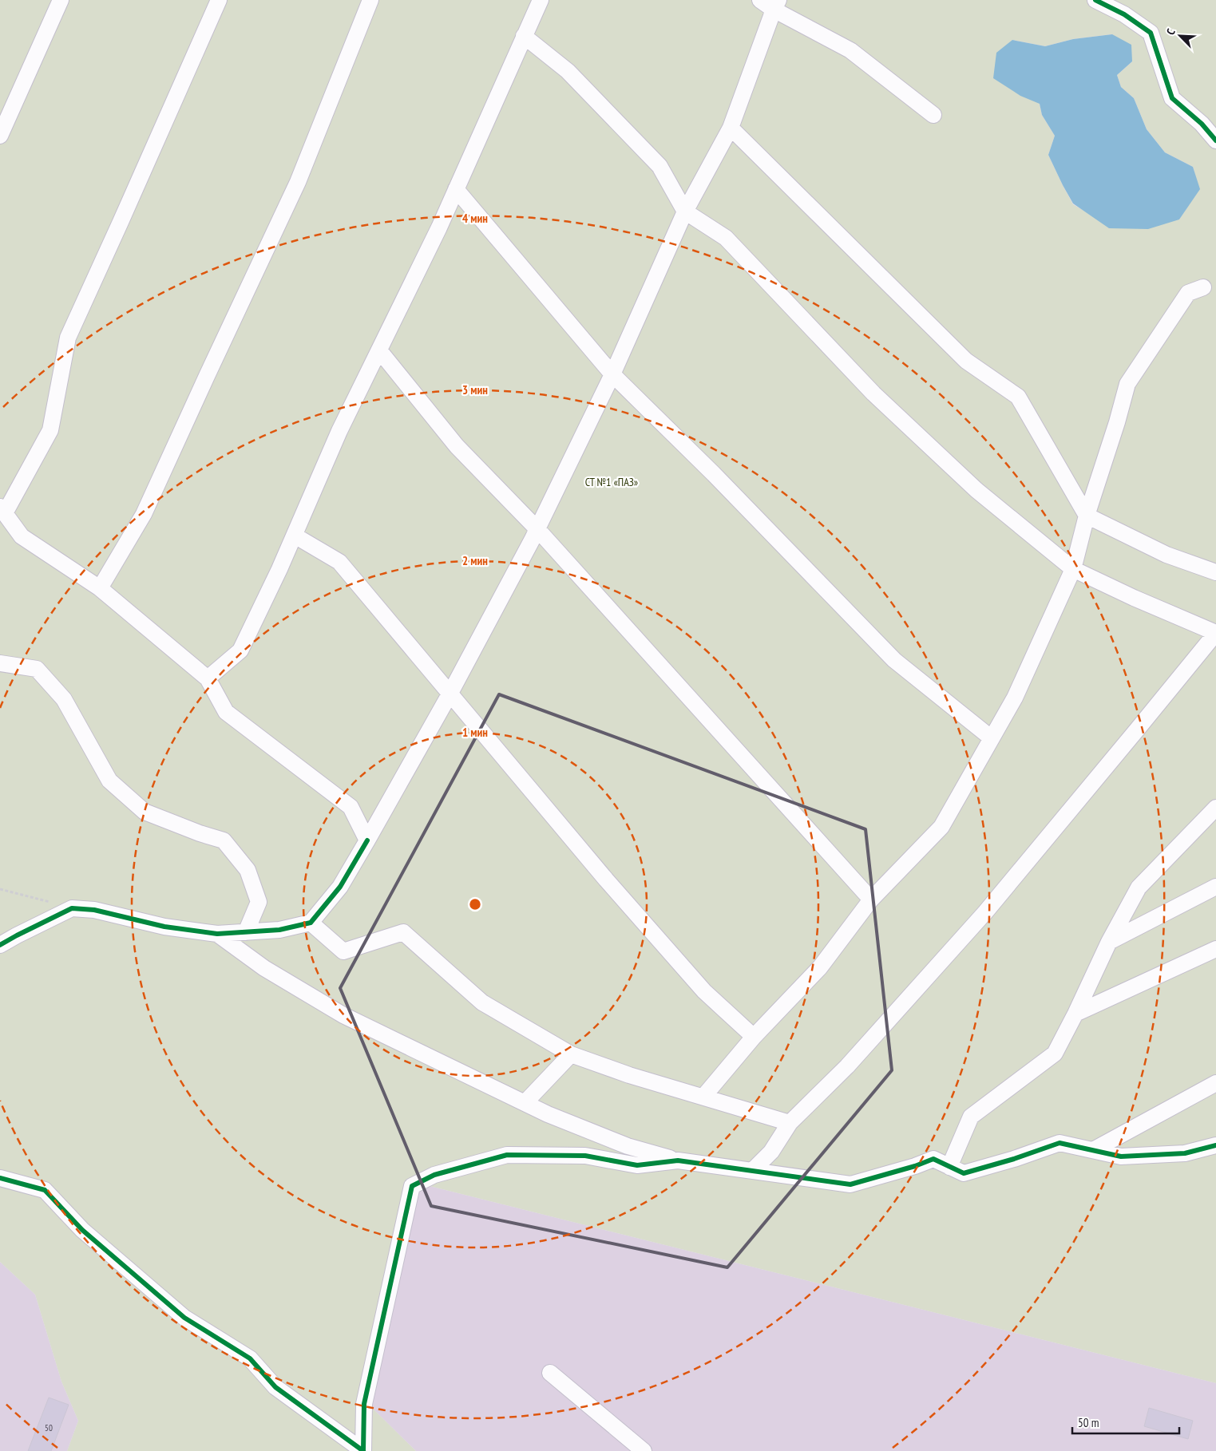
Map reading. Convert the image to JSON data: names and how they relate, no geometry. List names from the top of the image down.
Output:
{
  "parks": ["СТ №1 «ПАЗ»"],
  "house_numbers": ["50"],
  "scale_bar": "50 m",
  "north": "top left",
  "rings": [
    "4 мин",
    "3 мин",
    "2 мин",
    "1 мин"
  ]
}
